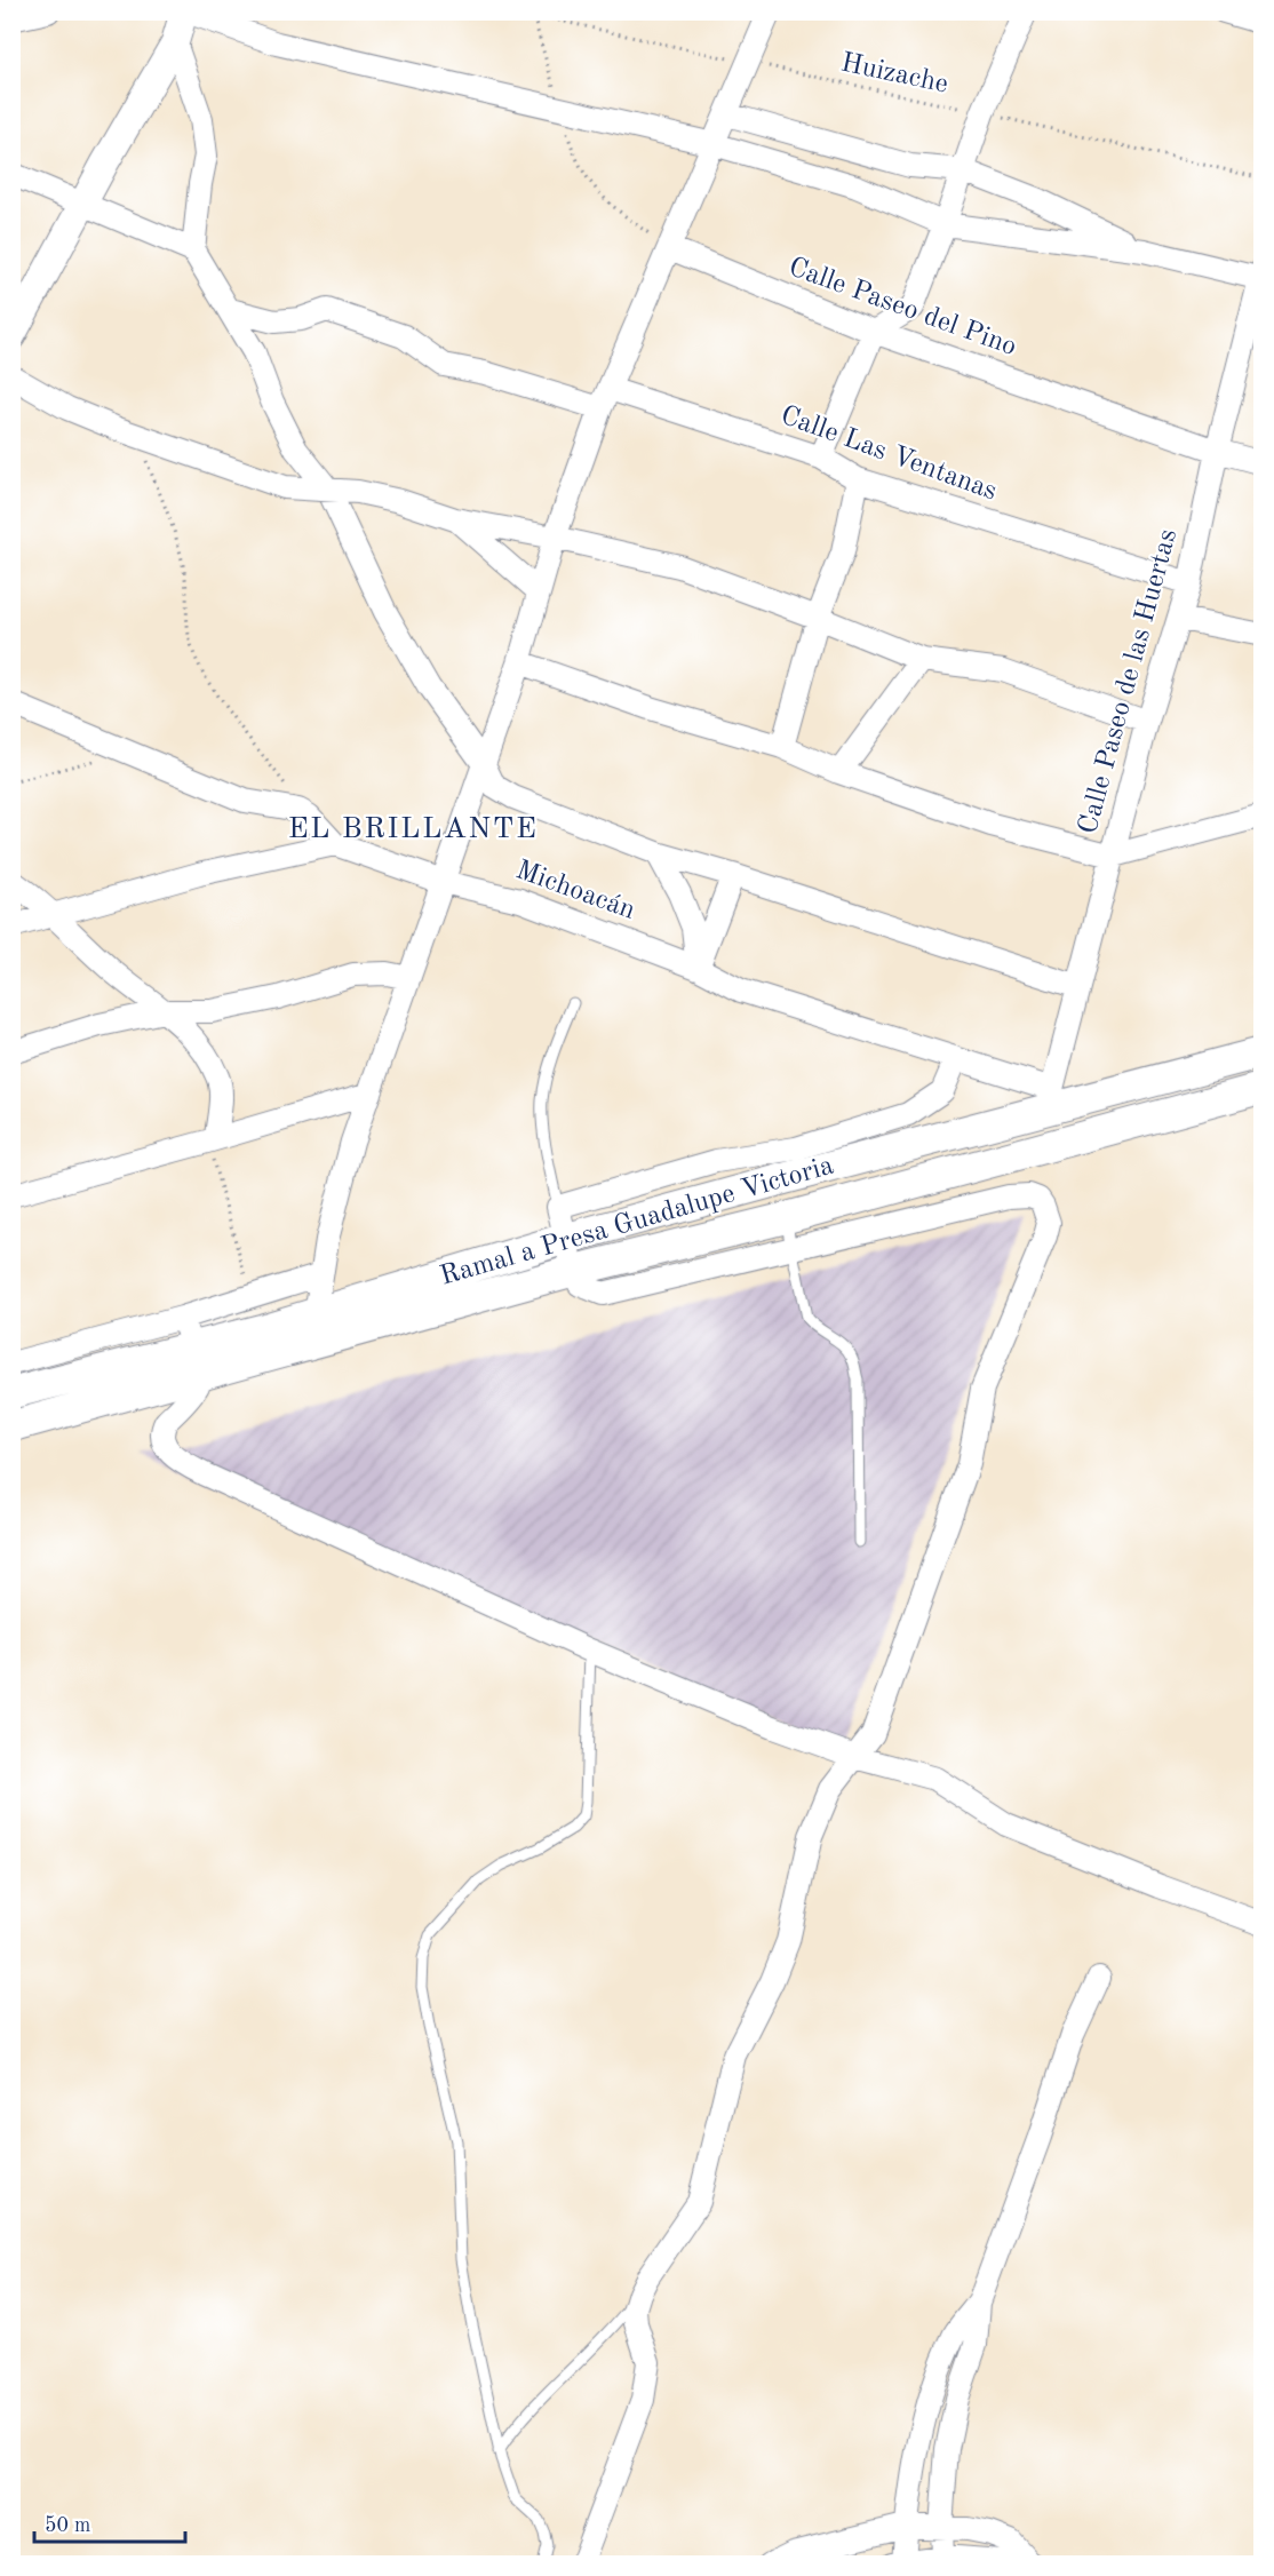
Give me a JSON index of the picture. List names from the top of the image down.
{
  "streets": {
    "main road": ["Ramal a Presa Guadalupe Victoria"],
    "street": [
      "Calle Paseo del Pino",
      "Calle Las Ventanas",
      "Calle Paseo de las Huertas",
      "Michoacán"
    ],
    "path": ["Huizache"]
  },
  "crossings": [
    ["Calle Paseo del Pino", "Calle Paseo de las Huertas"],
    ["Calle Las Ventanas", "Calle Paseo de las Huertas"],
    ["Calle Paseo de las Huertas", "Michoacán"],
    ["Calle Paseo de las Huertas", "Ramal a Presa Guadalupe Victoria"],
    ["Michoacán", "Ramal a Presa Guadalupe Victoria"]
  ],
  "districts": ["EL BRILLANTE"],
  "scale_bar": "50 m"
}
